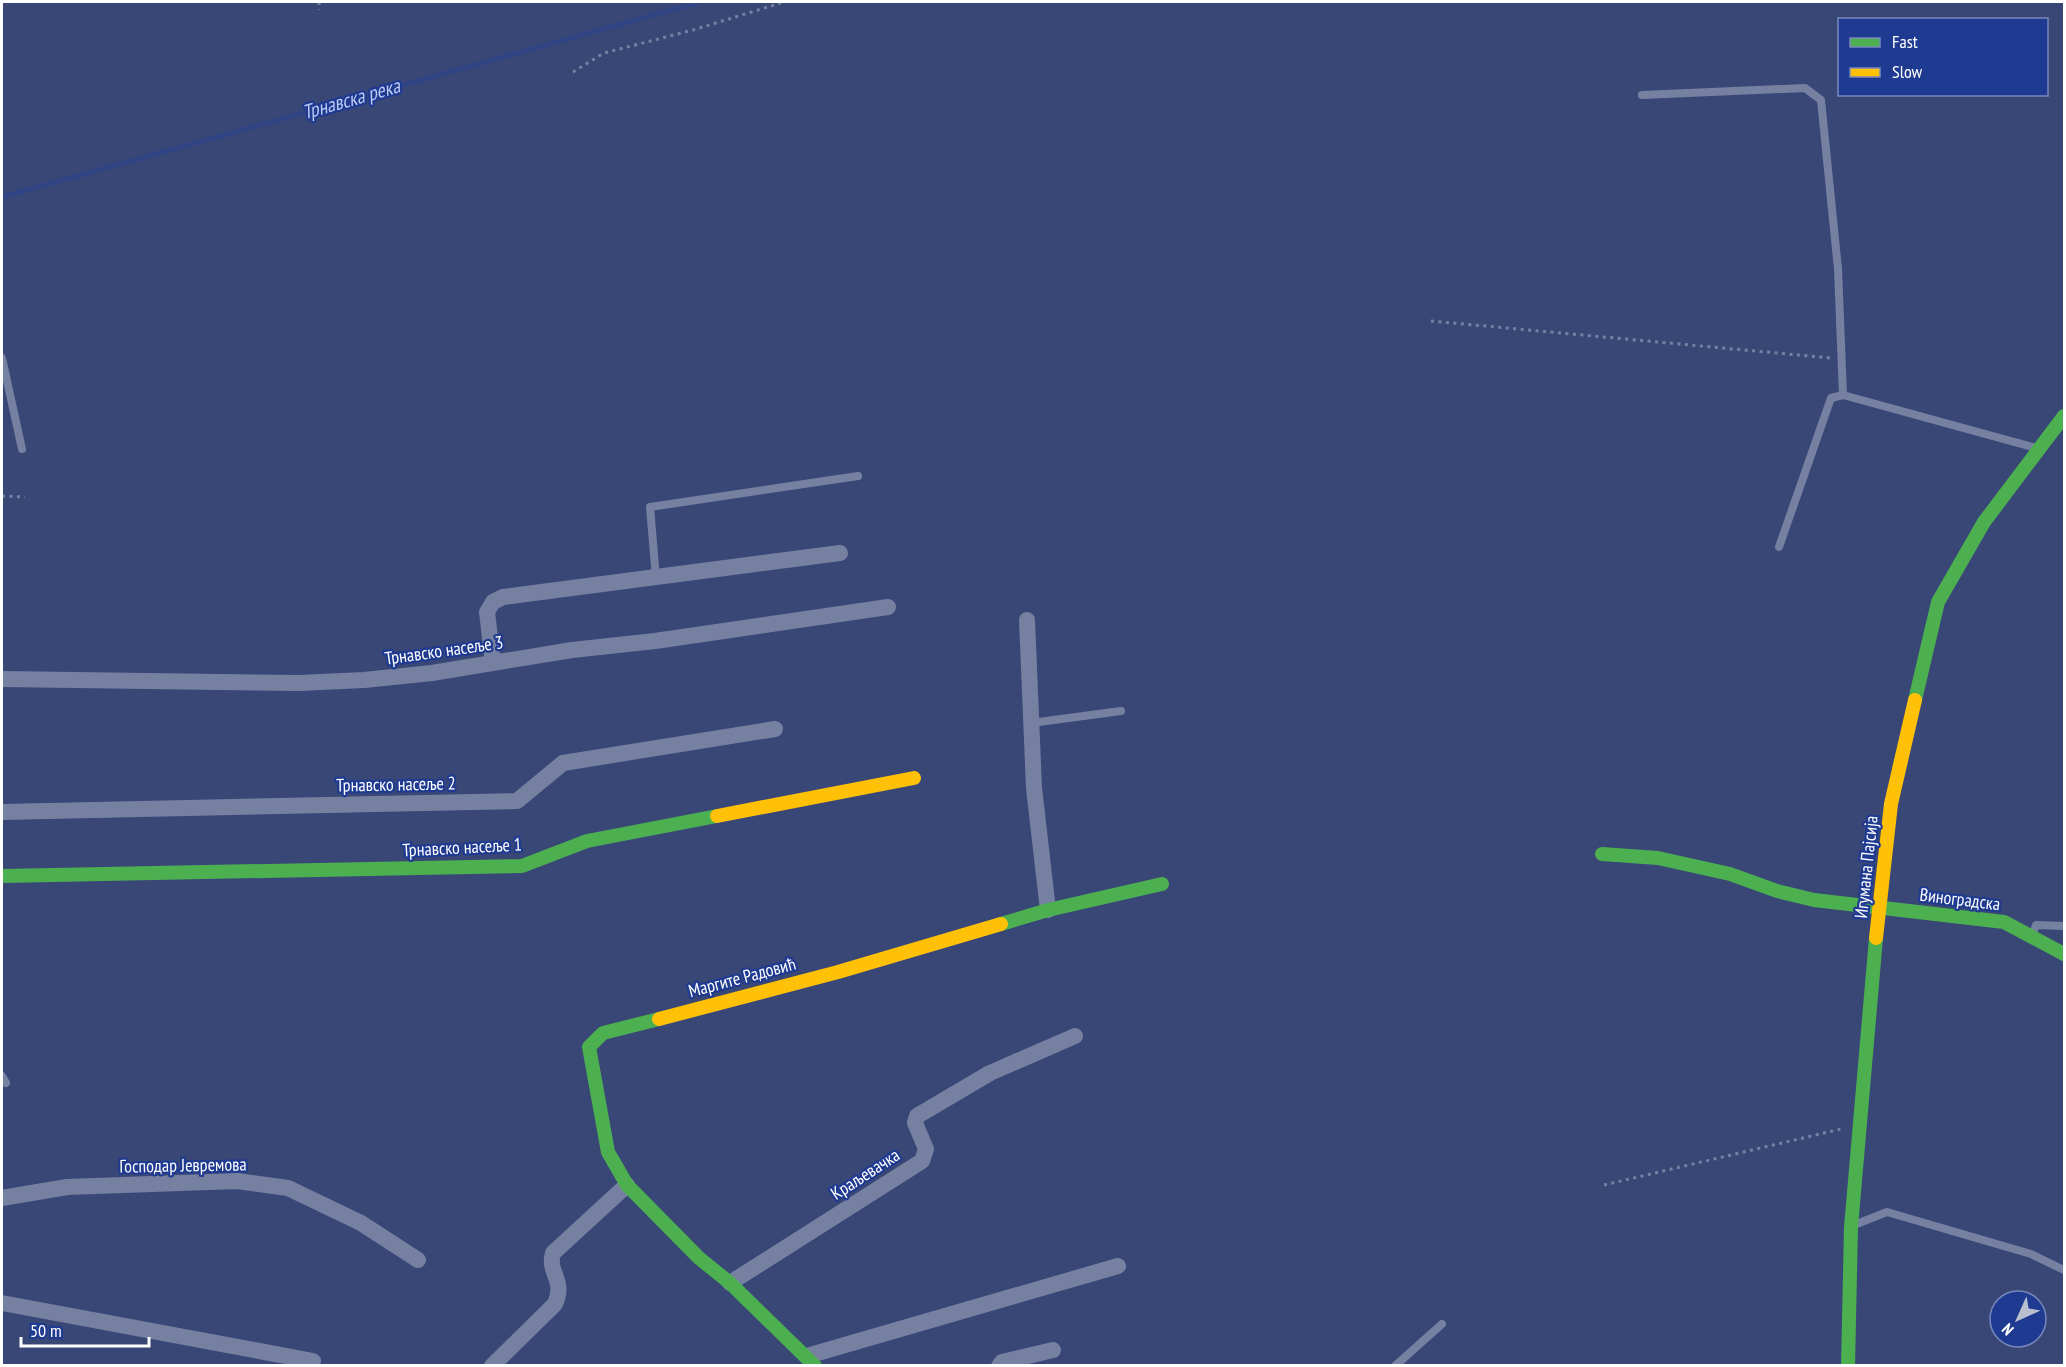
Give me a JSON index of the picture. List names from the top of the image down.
{
  "streets": {
    "street": [
      "Трнавско насеље 3",
      "Трнавско насеље 2",
      "Трнавско насеље 1",
      "Игумана Пајсија",
      "Виноградска",
      "Маргите Радовић",
      "Господар Јевремова",
      "Краљевачка"
    ]
  },
  "crossings": [
    ["Игумана Пајсија", "Виноградска"],
    ["Маргите Радовић", "Краљевачка"]
  ],
  "water": ["Трнавска река"],
  "legend": ["Fast", "Slow"],
  "scale_bar": "50 m",
  "north": "bottom left"
}
